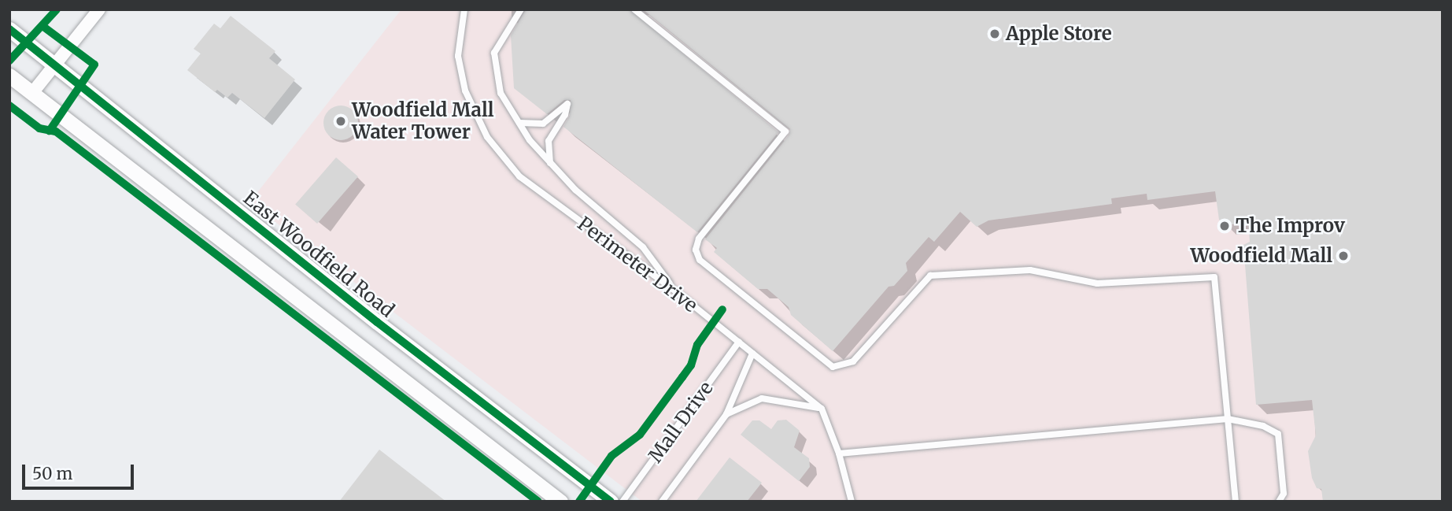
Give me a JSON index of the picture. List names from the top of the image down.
{
  "streets": {
    "street": ["East Woodfield Road"],
    "lane": ["Perimeter Drive", "Mall Drive"]
  },
  "crossings": [
    ["Perimeter Drive", "Mall Drive"]
  ],
  "places": [
    "Apple Store",
    "Woodfield Mall Water Tower",
    "The Improv",
    "Woodfield Mall"
  ],
  "scale_bar": "50 m"
}
